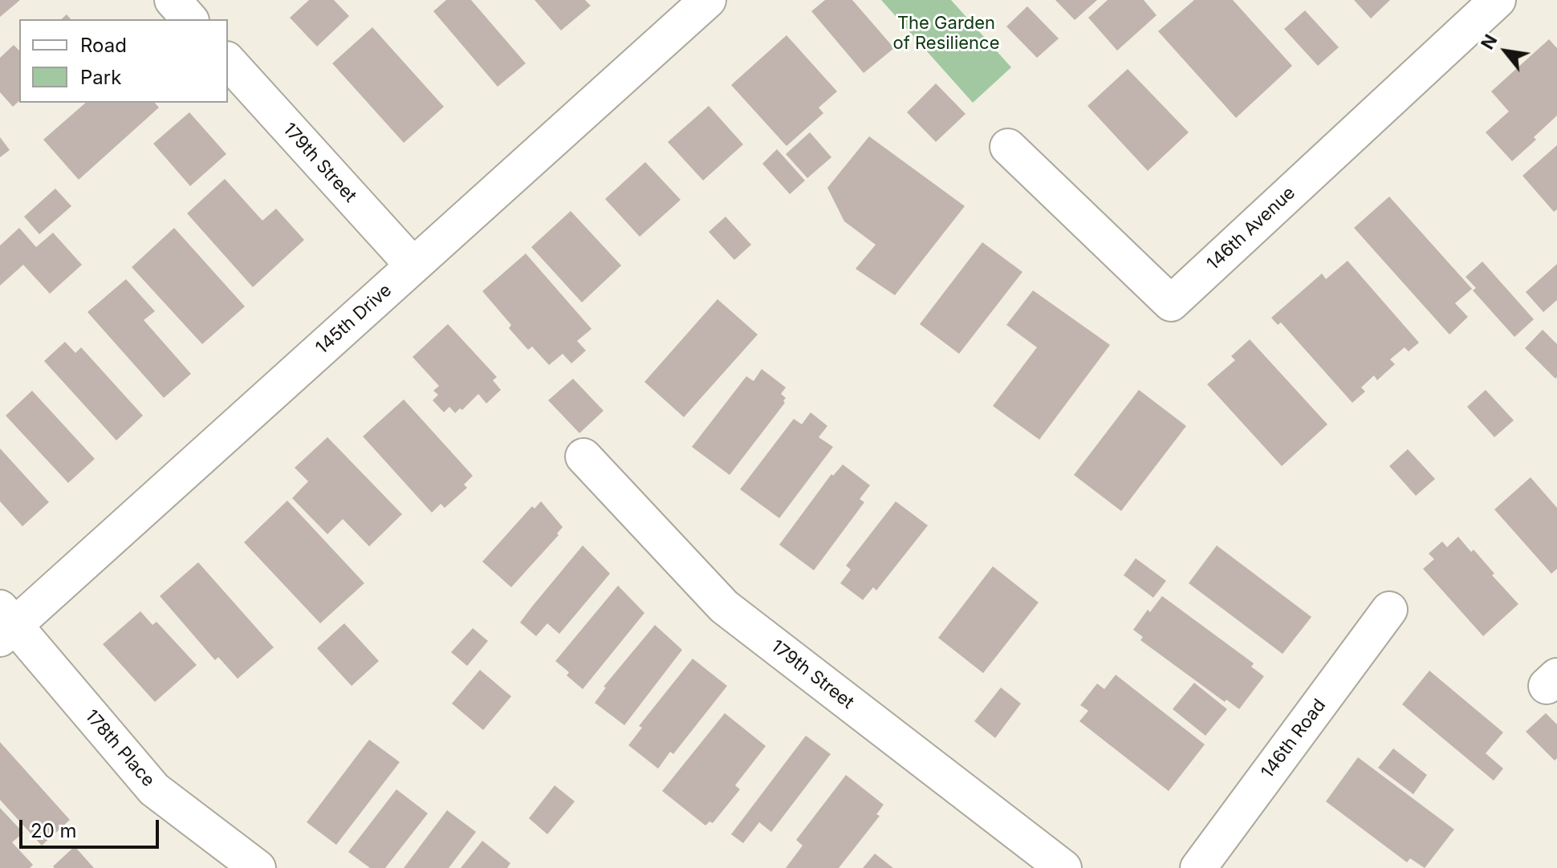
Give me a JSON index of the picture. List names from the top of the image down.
{
  "streets": {
    "street": [
      "179th Street",
      "146th Avenue",
      "145th Drive",
      "146th Road",
      "178th Place"
    ]
  },
  "crossings": [
    ["179th Street", "145th Drive"],
    ["145th Drive", "178th Place"]
  ],
  "parks": ["The Garden of Resilience"],
  "legend": ["Road", "Park"],
  "scale_bar": "20 m",
  "north": "top left"
}
